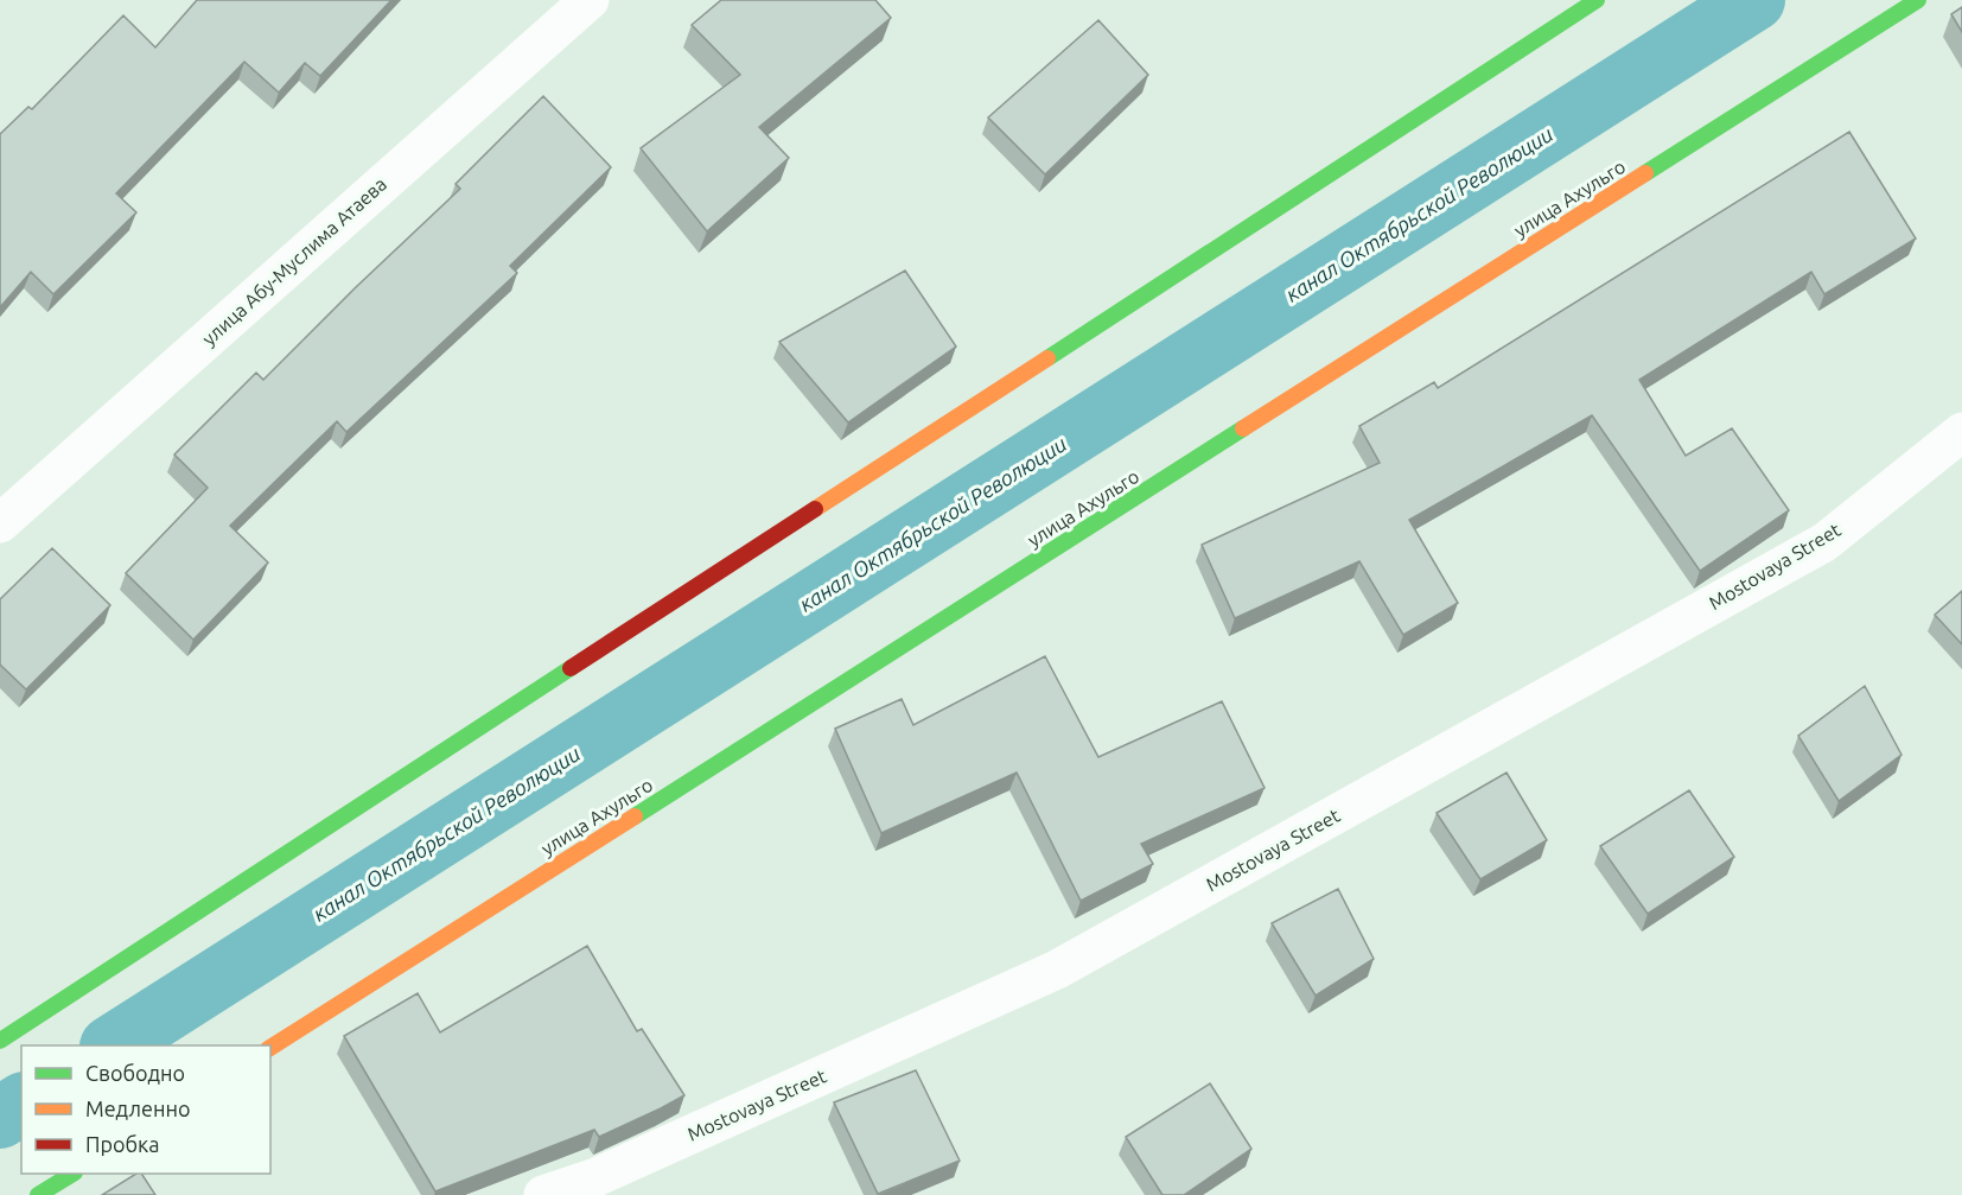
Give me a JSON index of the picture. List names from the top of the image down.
{
  "streets": {
    "main road": ["улица Ахульго"],
    "street": ["улица Абу-Муслима Атаева", "Mostovaya Street"]
  },
  "water": ["канал Октябрьской Революции"],
  "legend": ["Свободно", "Медленно", "Пробка"]
}
